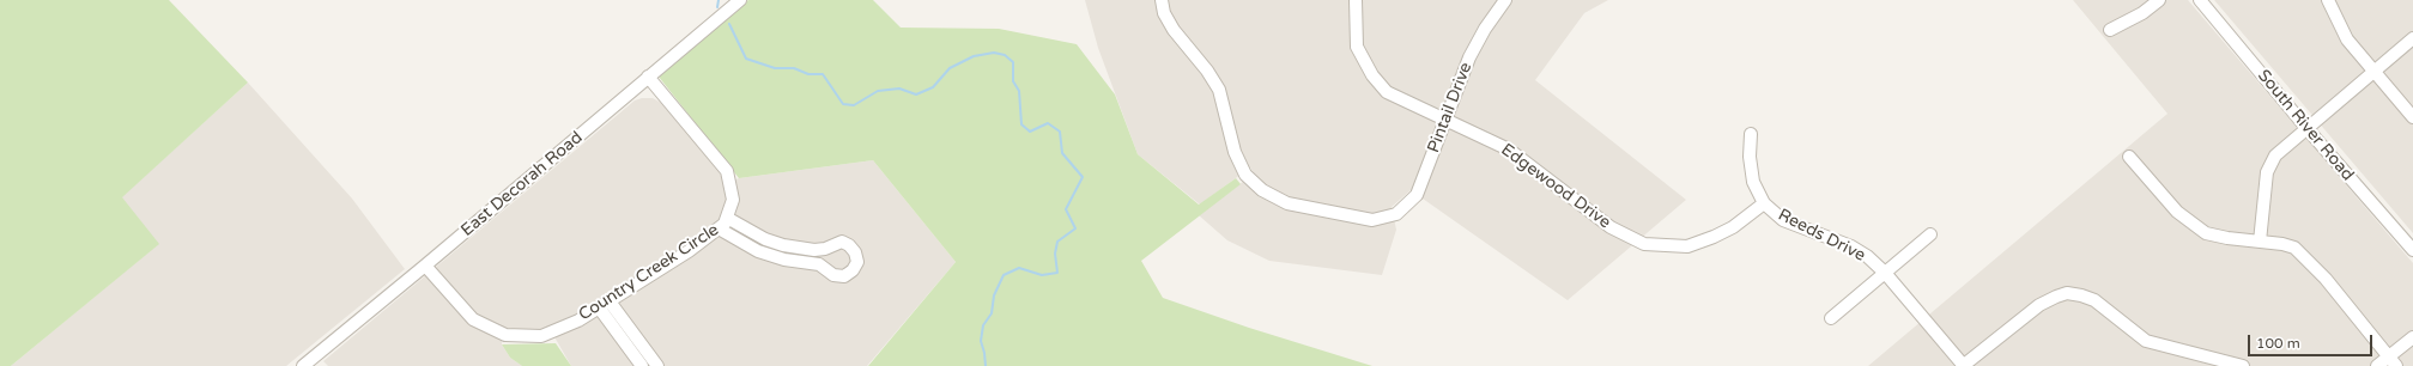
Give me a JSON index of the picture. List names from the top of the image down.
{
  "streets": {
    "street": [
      "Pintail Drive",
      "South River Road",
      "East Decorah Road",
      "Edgewood Drive",
      "Reeds Drive",
      "Country Creek Circle"
    ]
  },
  "crossings": [
    ["Pintail Drive", "Edgewood Drive"],
    ["East Decorah Road", "Country Creek Circle"],
    ["Edgewood Drive", "Reeds Drive"]
  ],
  "scale_bar": "100 m"
}
